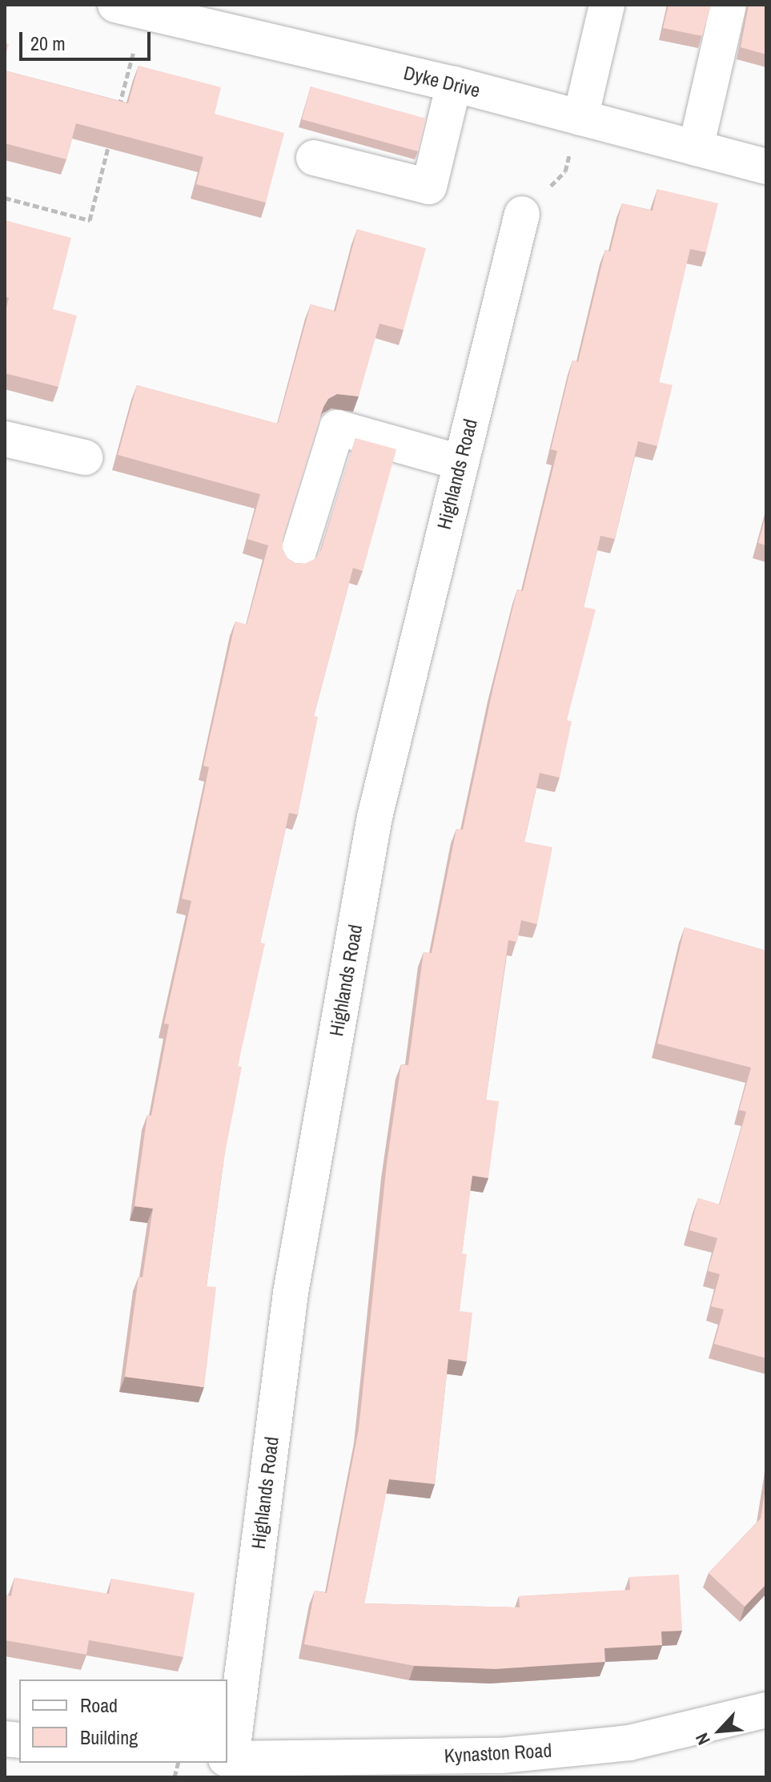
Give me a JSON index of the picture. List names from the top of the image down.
{
  "streets": {
    "street": ["Dyke Drive", "Highlands Road", "Kynaston Road"]
  },
  "crossings": [
    ["Highlands Road", "Kynaston Road"]
  ],
  "legend": ["Road", "Building"],
  "scale_bar": "20 m",
  "north": "bottom left"
}
